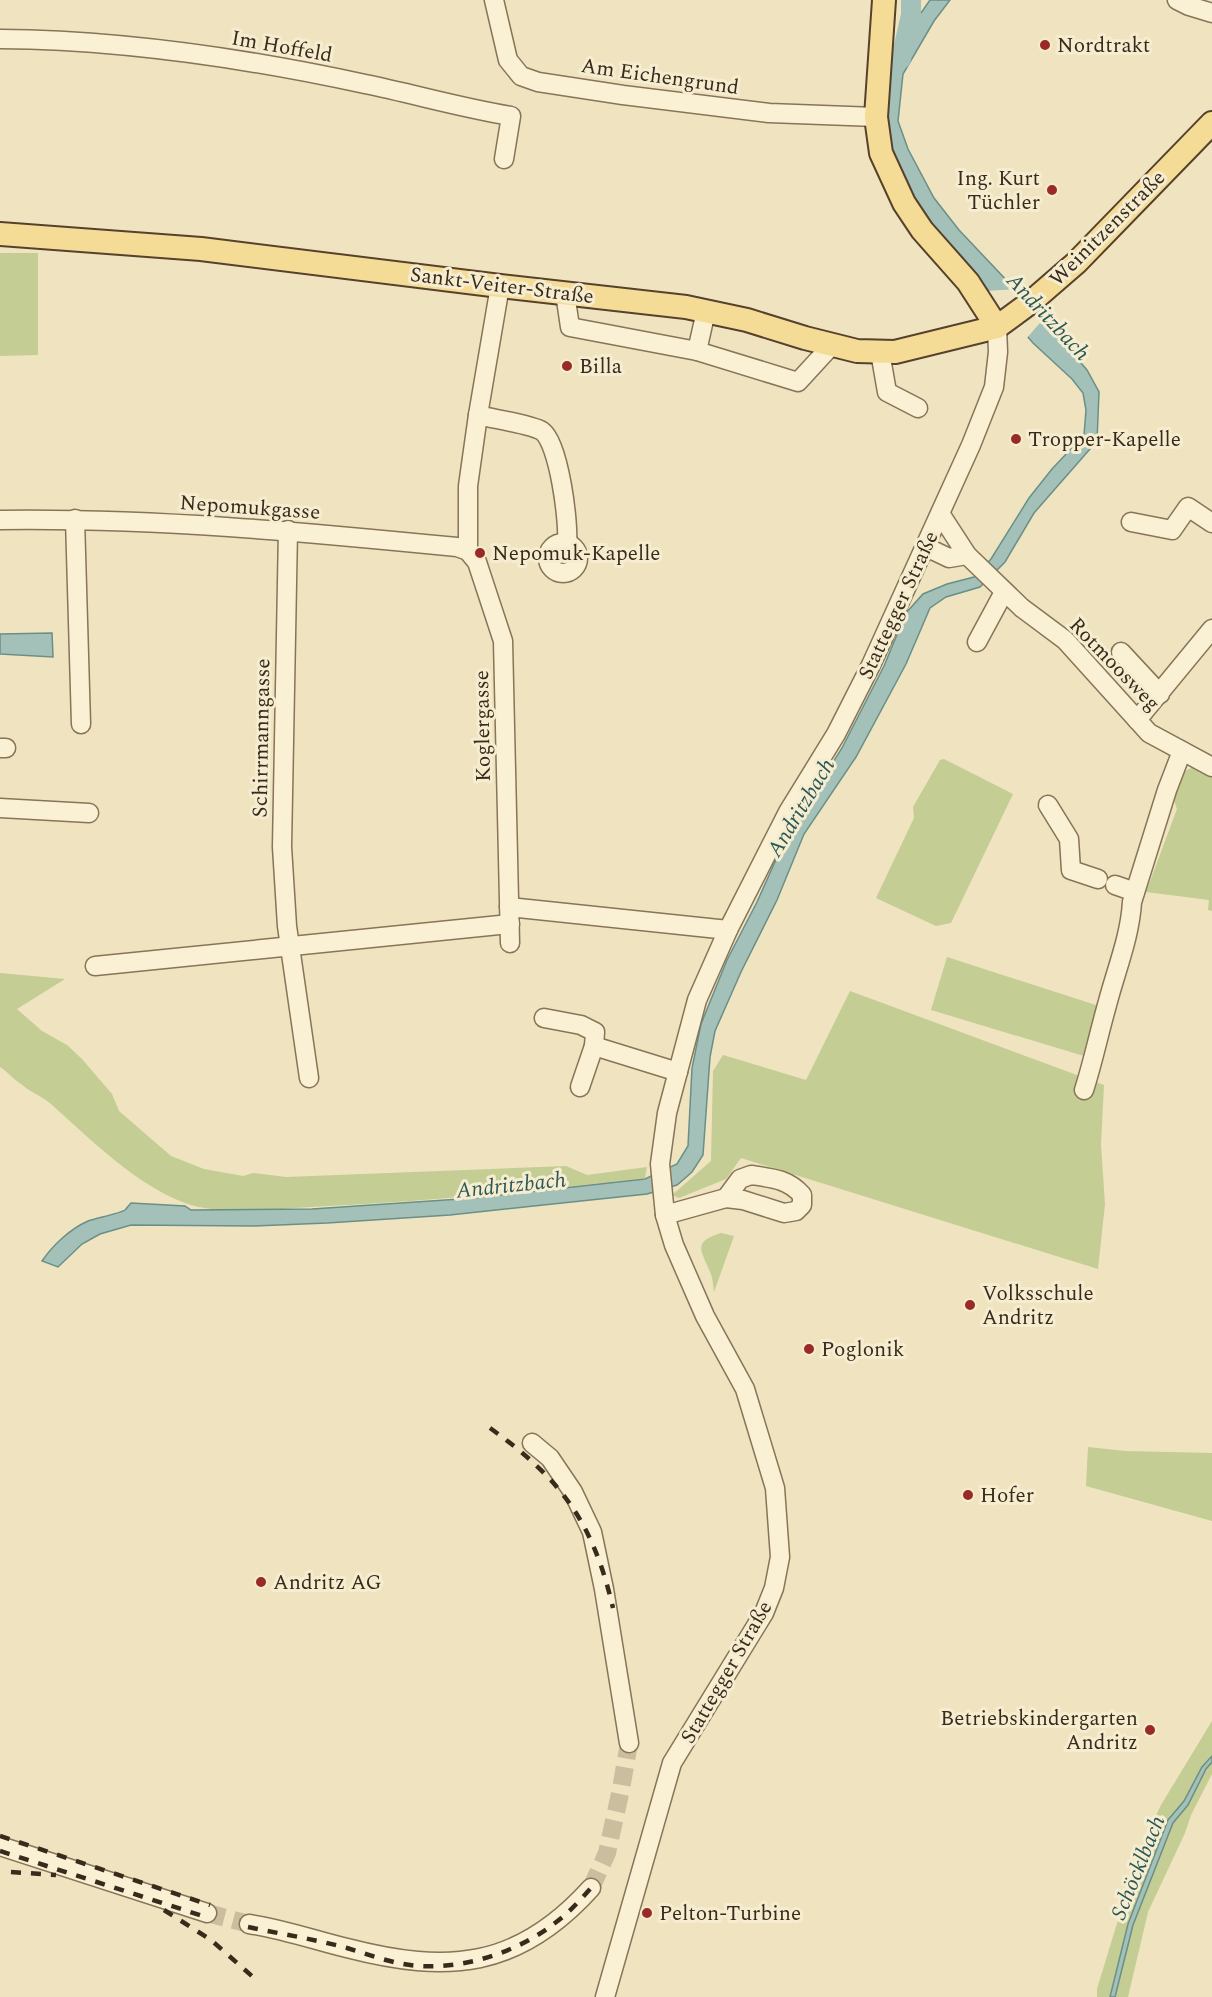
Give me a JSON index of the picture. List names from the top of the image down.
{
  "streets": {
    "main road": ["Weinitzenstraße", "Sankt-Veiter-Straße"],
    "street": [
      "Im Hoffeld",
      "Am Eichengrund",
      "Nepomukgasse",
      "Stattegger Straße",
      "Rotmoosweg",
      "Koglergasse",
      "Schirrmanngasse"
    ]
  },
  "crossings": [
    ["Weinitzenstraße", "Sankt-Veiter-Straße"],
    ["Weinitzenstraße", "Stattegger Straße"],
    ["Sankt-Veiter-Straße", "Stattegger Straße"],
    ["Sankt-Veiter-Straße", "Koglergasse"],
    ["Nepomukgasse", "Koglergasse"],
    ["Nepomukgasse", "Schirrmanngasse"],
    ["Stattegger Straße", "Rotmoosweg"]
  ],
  "water": ["Andritzbach", "Schöcklbach"],
  "places": [
    "Nordtrakt",
    "Ing. Kurt Tüchler",
    "Billa",
    "Tropper-Kapelle",
    "Nepomuk-Kapelle",
    "Volksschule Andritz",
    "Poglonik",
    "Hofer",
    "Andritz AG",
    "Betriebskindergarten Andritz",
    "Pelton-Turbine"
  ]
}
